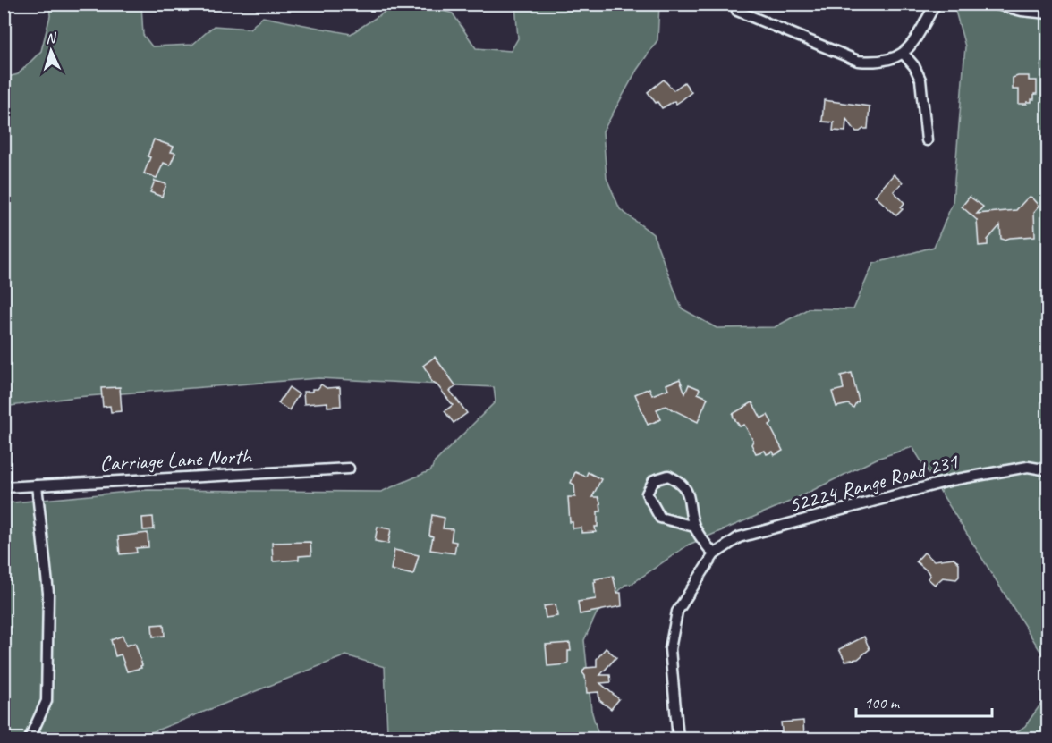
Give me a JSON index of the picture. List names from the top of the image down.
{
  "streets": {
    "street": ["Carriage Lane North", "52224 Range Road 231"]
  },
  "scale_bar": "100 m",
  "north": "top"
}
